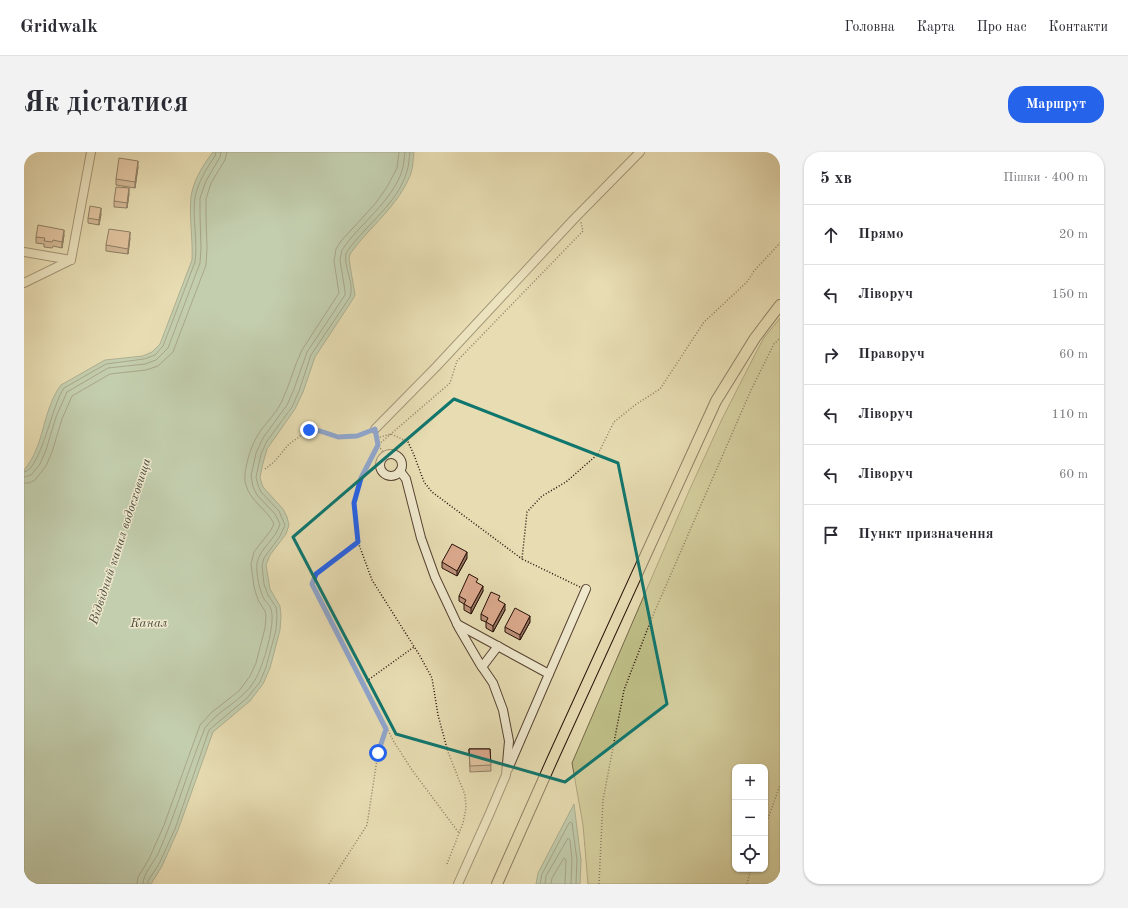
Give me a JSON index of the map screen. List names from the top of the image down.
{
  "water": ["Відвідний канал водосховища", "Канал"],
  "page": {
    "header": "Gridwalk",
    "nav": [
      "Головна",
      "Карта",
      "Про нас",
      "Контакти"
    ],
    "buttons": "Маршрут",
    "title": "Як дістатися",
    "heading": ["5 хв", "Пішки · 400 m"],
    "list": [
      ["Прямо", "20 m"],
      ["Ліворуч", "150 m"],
      ["Праворуч", "60 m"],
      ["Ліворуч", "110 m"],
      ["Ліворуч", "60 m"],
      "Пункт призначення"
    ],
    "map_buttons": ["+", "−"]
  }
}
